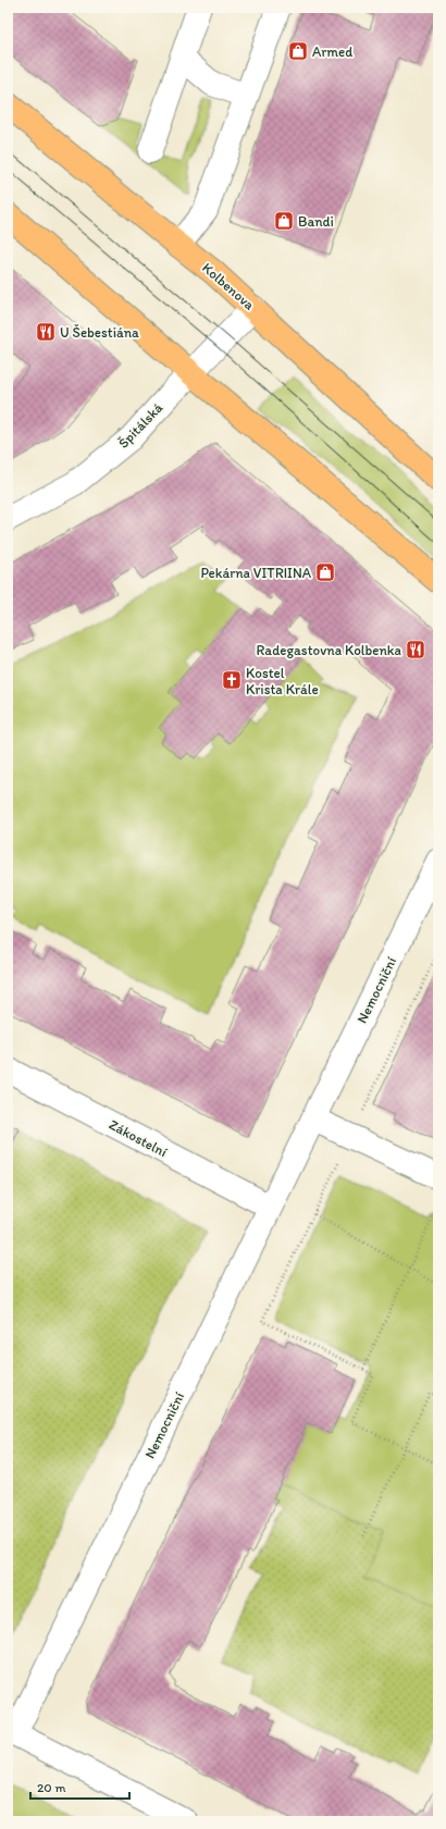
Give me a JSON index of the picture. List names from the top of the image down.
{
  "streets": {
    "main road": ["Kolbenova"],
    "street": ["Špitálská", "Nemocniční", "Zákostelní"]
  },
  "crossings": [
    ["Kolbenova", "Špitálská"],
    ["Nemocniční", "Zákostelní"]
  ],
  "places": {
    "shop": ["Armed", "Bandi", "Pekárna VITRIINA"],
    "restaurant": ["U Šebestiána", "Radegastovna Kolbenka"],
    "church": ["Kostel Krista Krále"]
  },
  "scale_bar": "20 m"
}
